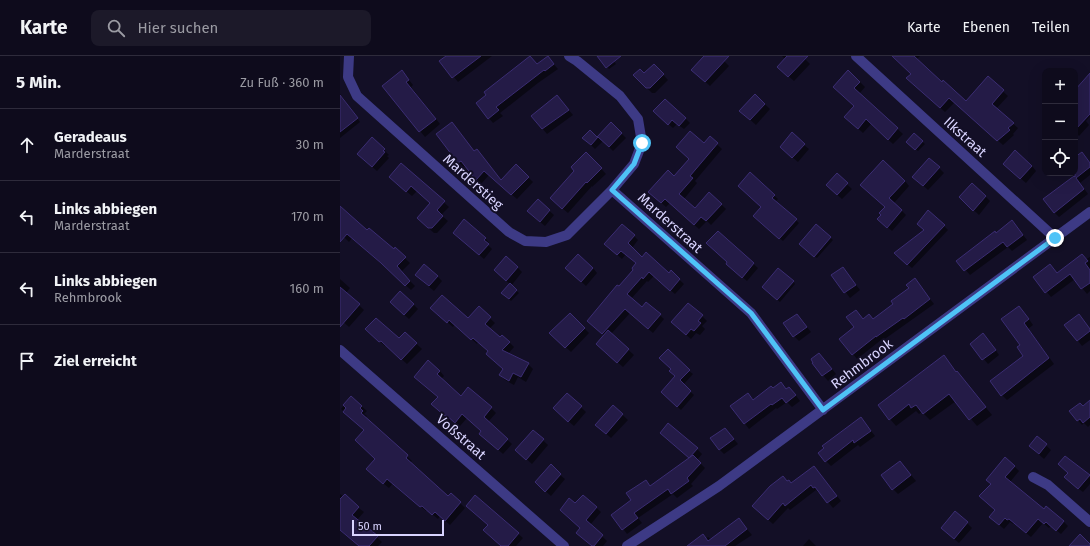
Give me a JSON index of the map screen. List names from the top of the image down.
{
  "streets": {
    "street": [
      "Ilkstraat",
      "Marderstieg",
      "Marderstraat",
      "Rehmbrook",
      "Voßstraat"
    ]
  },
  "crossings": [
    ["Ilkstraat", "Rehmbrook"],
    ["Marderstieg", "Marderstraat"],
    ["Marderstraat", "Rehmbrook"]
  ],
  "scale_bar": "50 m",
  "page": {
    "header": "Karte",
    "search": "Hier suchen",
    "nav": ["Karte", "Ebenen", "Teilen"],
    "heading": ["5 Min.", "Zu Fuß · 360 m"],
    "map_buttons": ["+", "−"],
    "list": [
      ["Geradeaus", "Marderstraat", "30 m"],
      ["Links abbiegen", "Marderstraat", "170 m"],
      ["Links abbiegen", "Rehmbrook", "160 m"],
      "Ziel erreicht"
    ],
    "scale": "50 m"
  }
}
